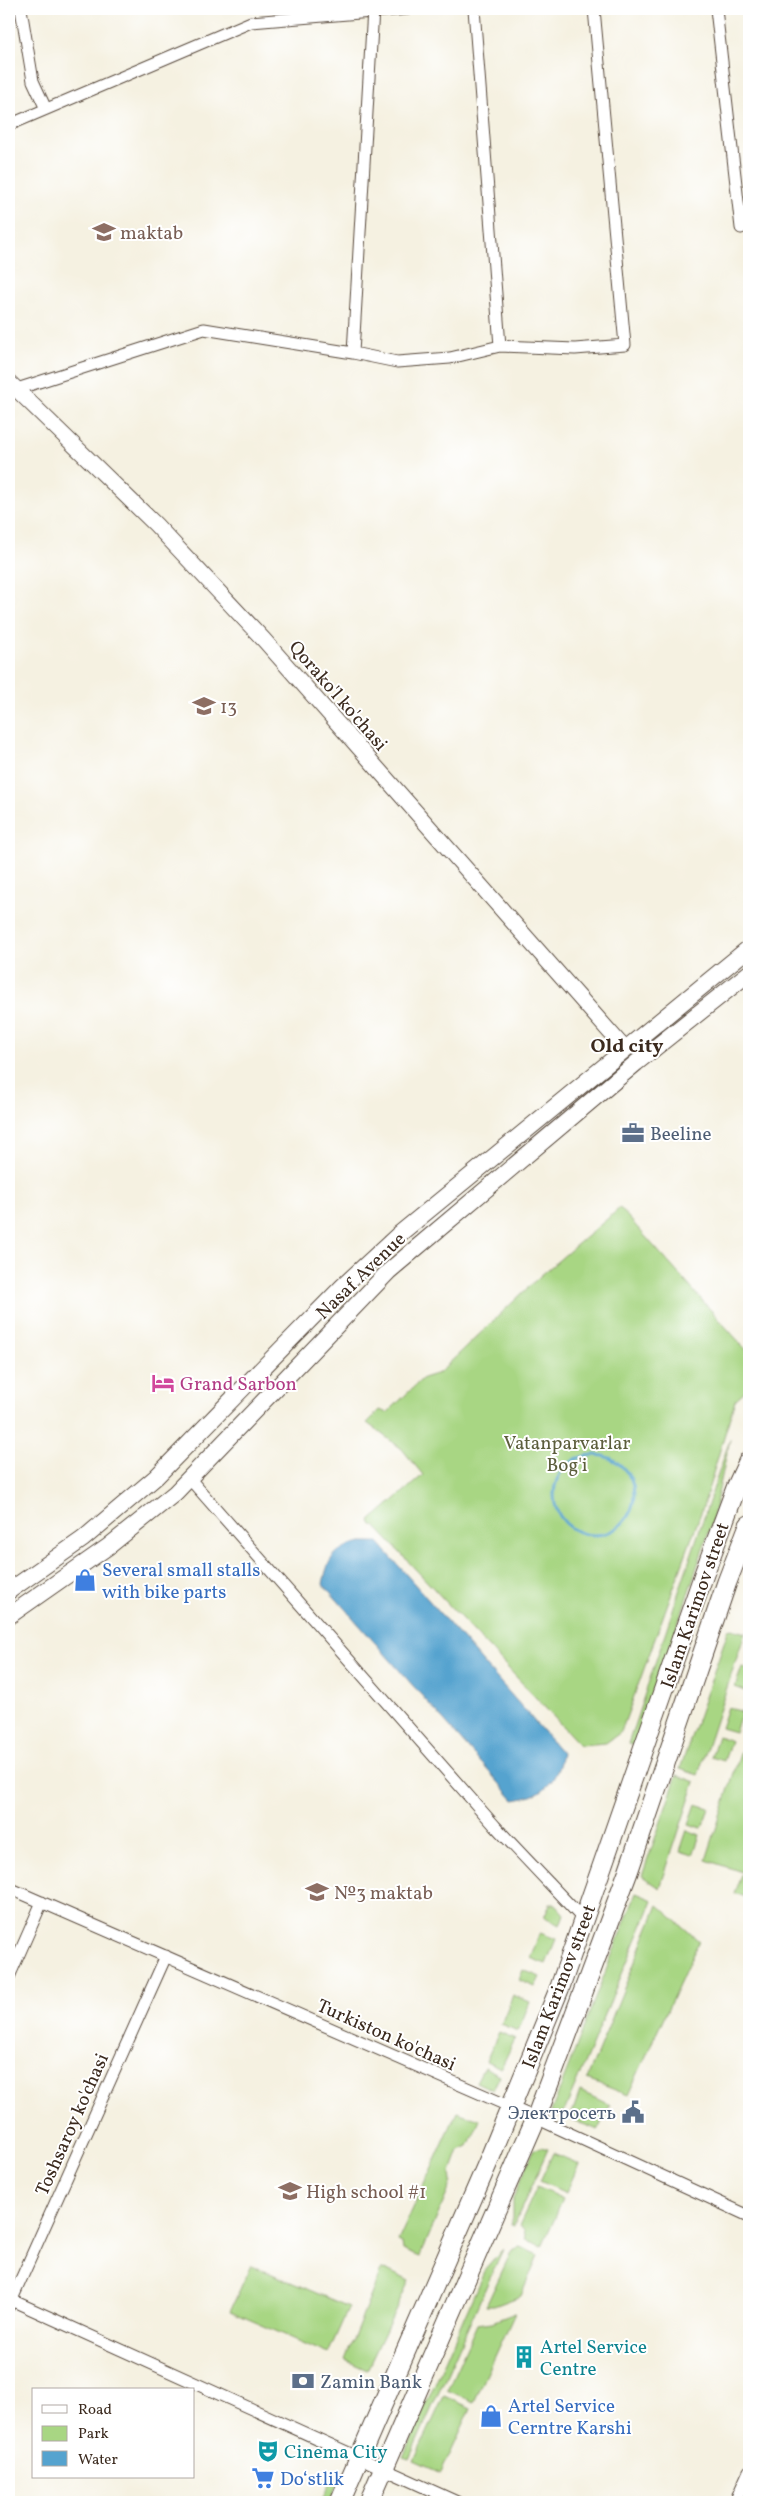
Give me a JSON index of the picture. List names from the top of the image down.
{
  "streets": {
    "main road": ["Nasaf Avenue", "Islam Karimov street"],
    "street": ["Qorako'l ko'chasi", "Turkiston ko'chasi", "Toshsaroy ko'chasi"]
  },
  "crossings": [
    ["Qorako'l ko'chasi", "Nasaf Avenue"],
    ["Islam Karimov street", "Turkiston ko'chasi"],
    ["Turkiston ko'chasi", "Toshsaroy ko'chasi"]
  ],
  "districts": ["Old city"],
  "parks": ["Vatanparvarlar Bog'i"],
  "places": {
    "school or university": [
      "maktab",
      "13",
      "№3 maktab",
      "High school #1"
    ],
    "office": ["Beeline"],
    "hotel": ["Grand Sarbon"],
    "shop": ["Several small stalls with bike parts", "Artel Service Cerntre Karshi"],
    "public building": ["Электросеть"],
    "building": ["Artel Service Centre"],
    "bank": ["Zamin Bank"],
    "theatre": ["Cinema City"],
    "supermarket": ["Do‘stlik"]
  },
  "legend": ["Road", "Park", "Water"]
}
